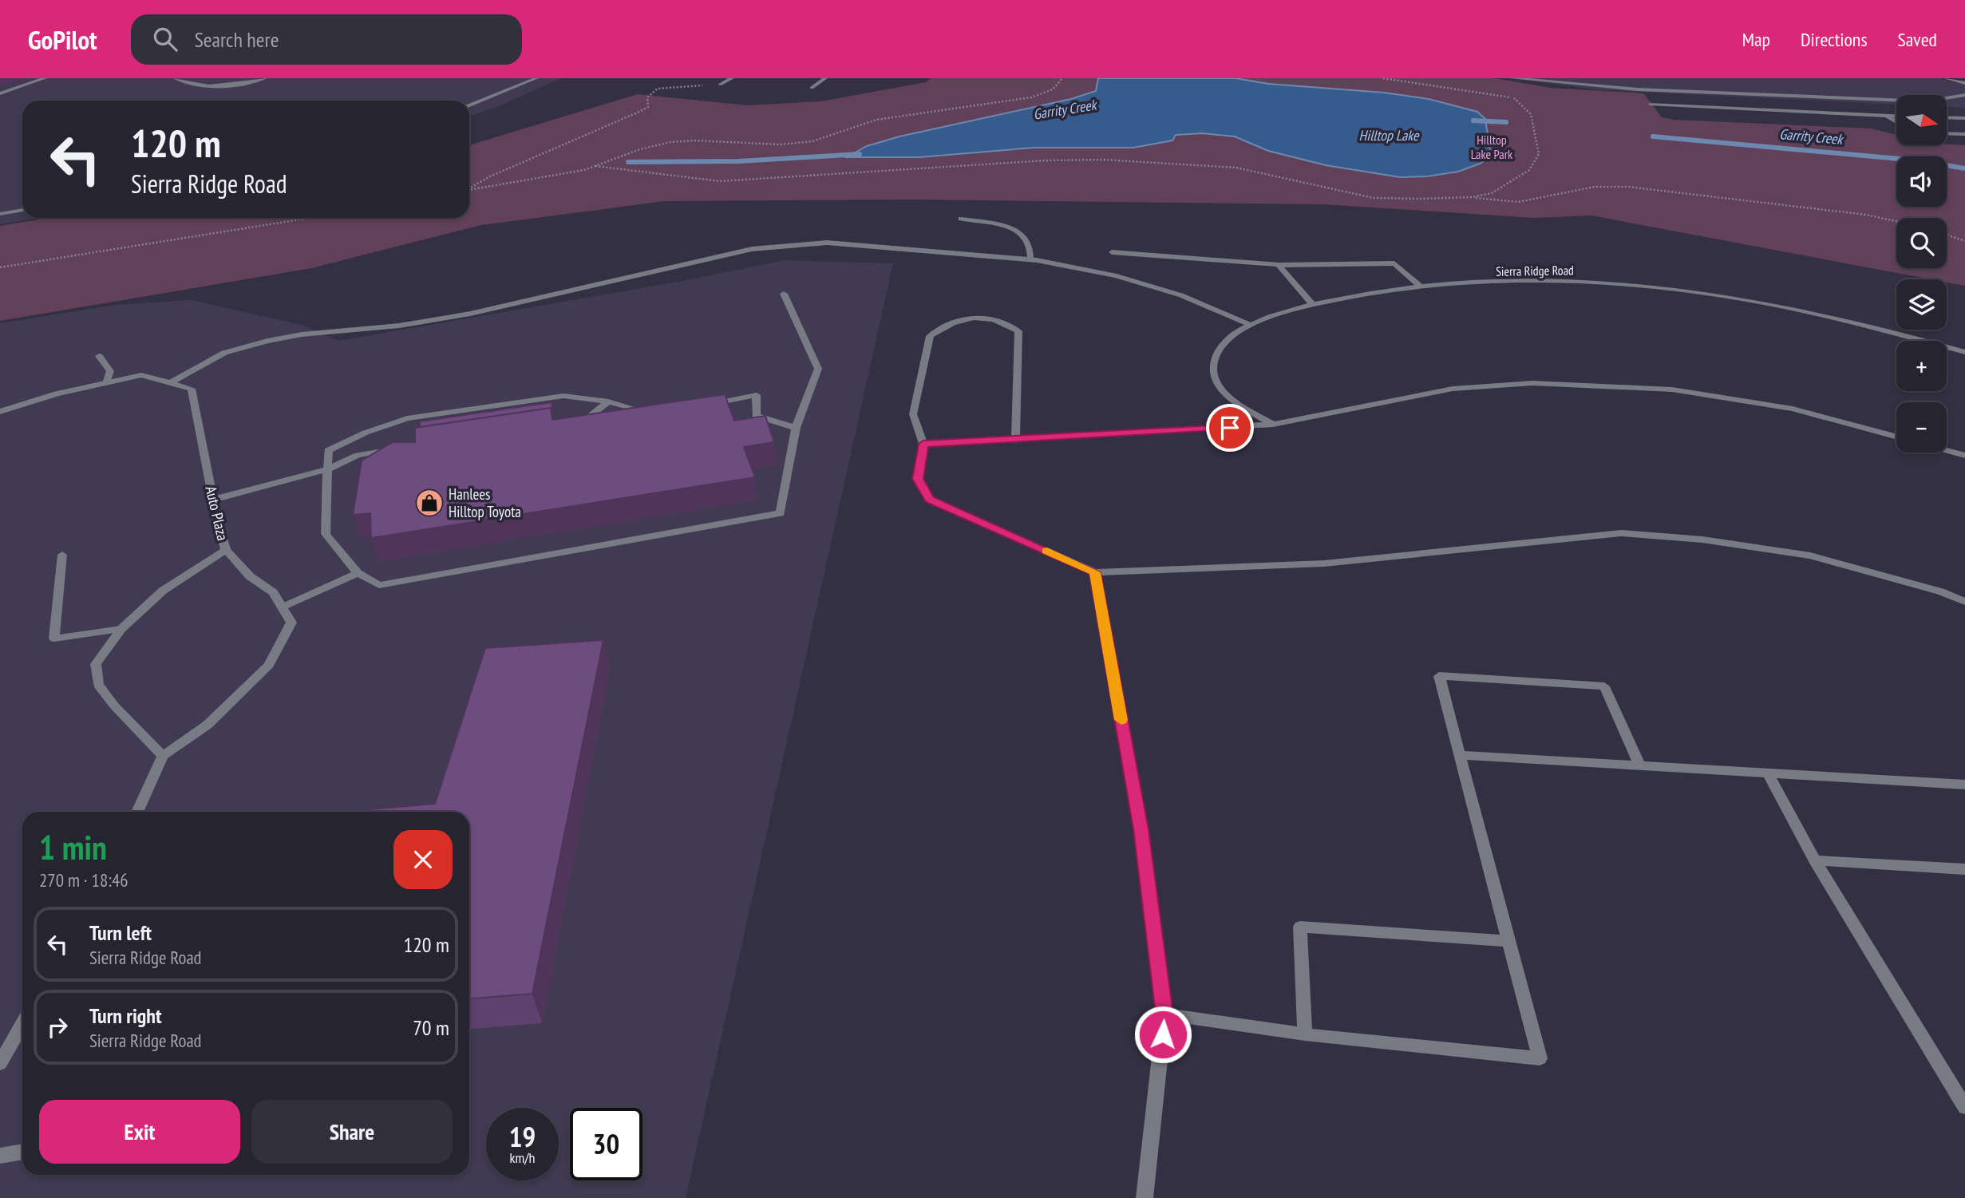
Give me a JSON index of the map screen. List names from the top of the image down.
{
  "streets": {
    "street": ["Sierra Ridge Road", "Auto Plaza"]
  },
  "water": ["Garrity Creek", "Hilltop Lake"],
  "parks": ["Hilltop Lake Park"],
  "places": {
    "shop": ["Hanlees Hilltop Toyota"]
  },
  "north": "right",
  "page": {
    "header": "GoPilot",
    "search": "Search here",
    "nav": ["Map", "Directions", "Saved"],
    "map_buttons": ["+", "−"],
    "turn": ["120 m", "Sierra Ridge Road"],
    "heading": ["1 min", "270 m · 18:46"],
    "list": [
      {
        "name": "Turn left",
        "note": "Sierra Ridge Road",
        "value": "120 m"
      },
      {
        "name": "Turn right",
        "note": "Sierra Ridge Road",
        "value": "70 m"
      }
    ],
    "buttons": ["Exit", "Share"],
    "speed": "19 km/h",
    "limit": "30"
  }
}
